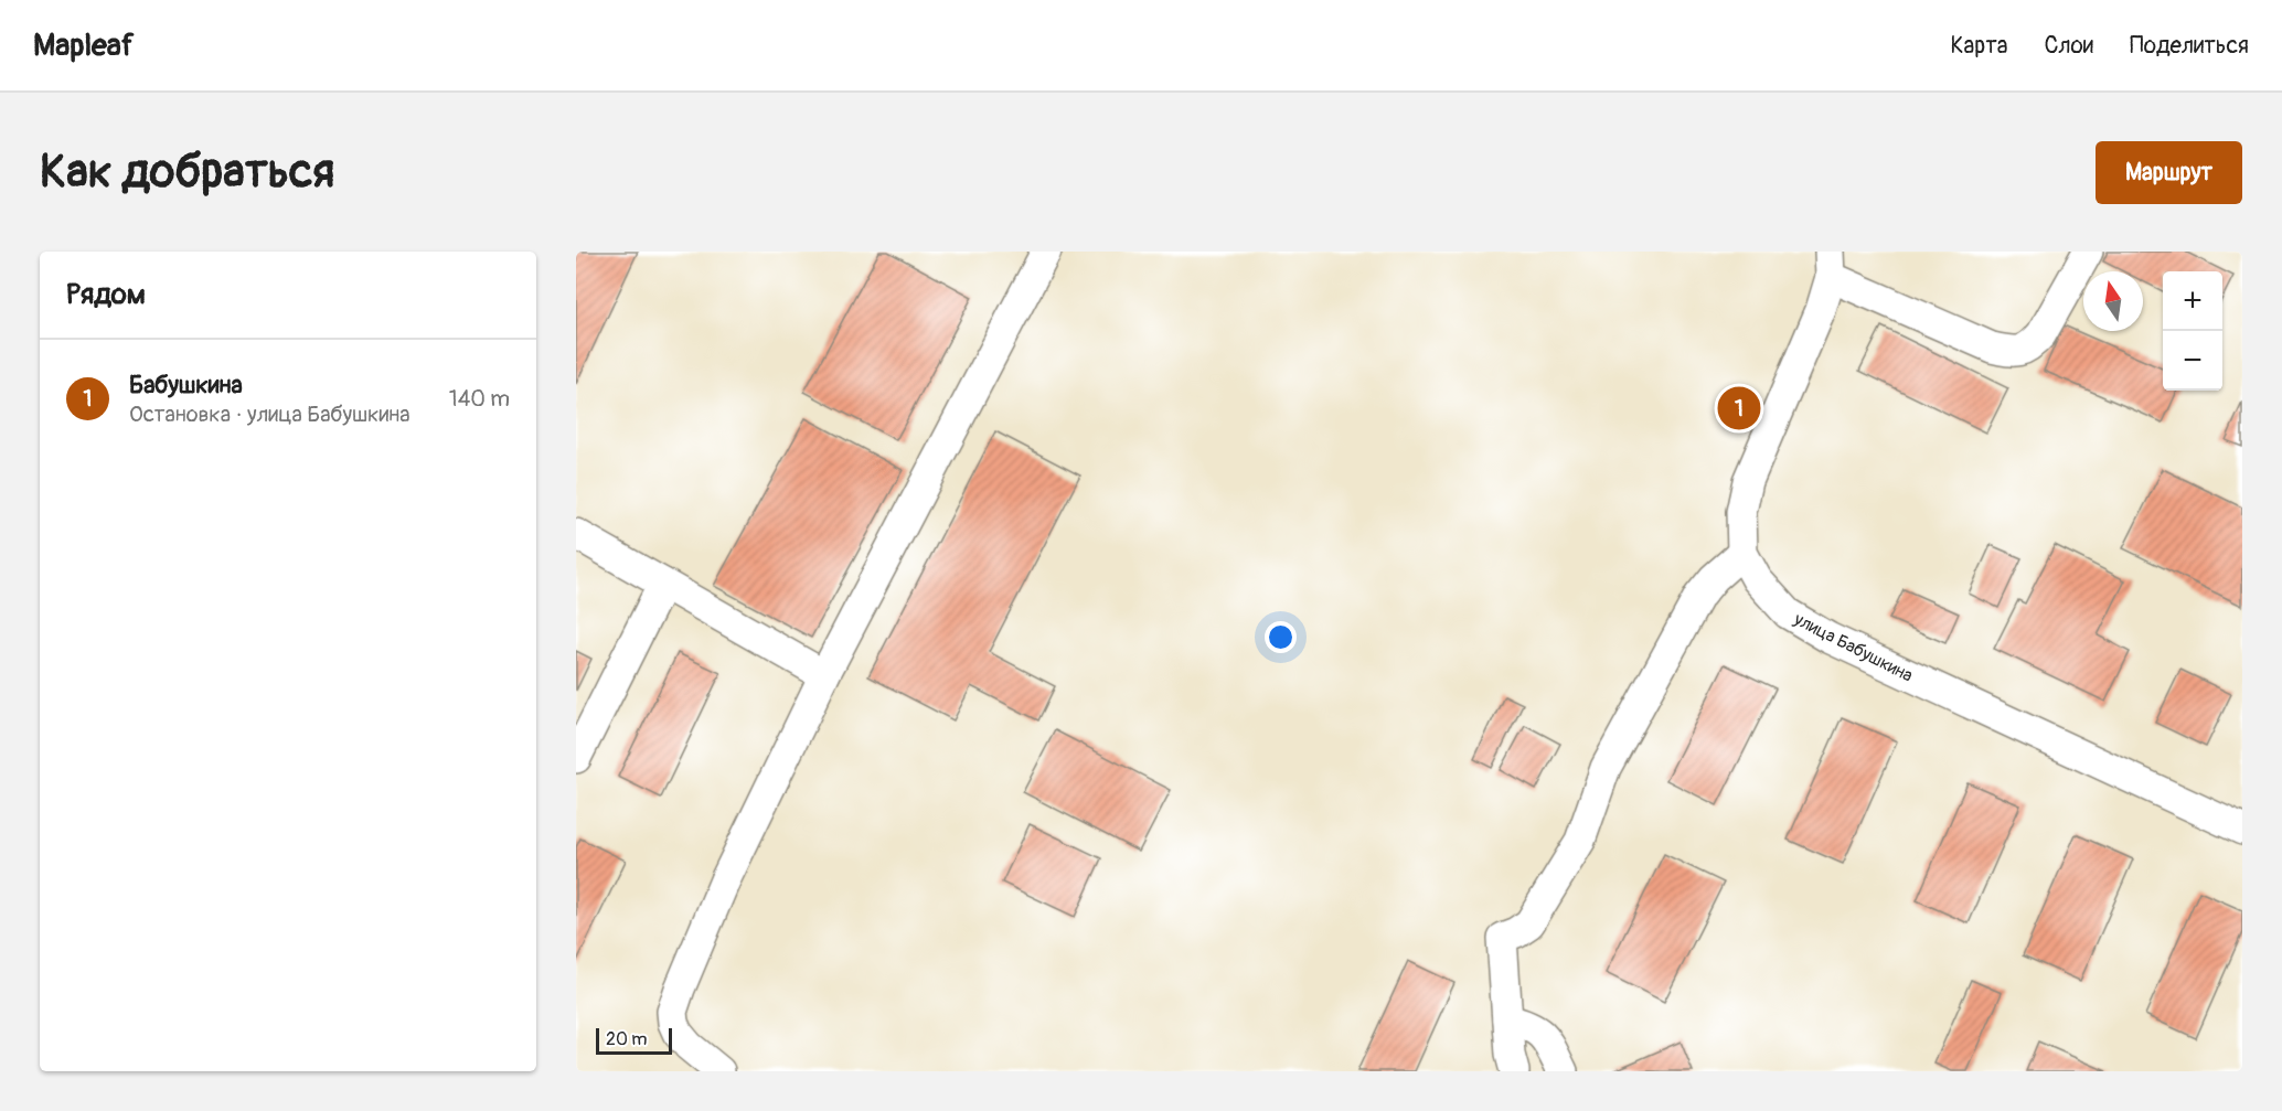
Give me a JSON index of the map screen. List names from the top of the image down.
{
  "streets": {
    "street": ["улица Бабушкина"]
  },
  "scale_bar": "20 m",
  "north": "top",
  "page": {
    "header": "Mapleaf",
    "nav": ["Карта", "Слои", "Поделиться"],
    "buttons": "Маршрут",
    "title": "Как добраться",
    "heading": "Рядом",
    "map_buttons": ["+", "−"],
    "list": [
      {
        "mark": "1",
        "name": "Бабушкина",
        "note": "Остановка · улица Бабушкина",
        "value": "140 m"
      }
    ],
    "pins": "1",
    "scale": "20 m"
  }
}
